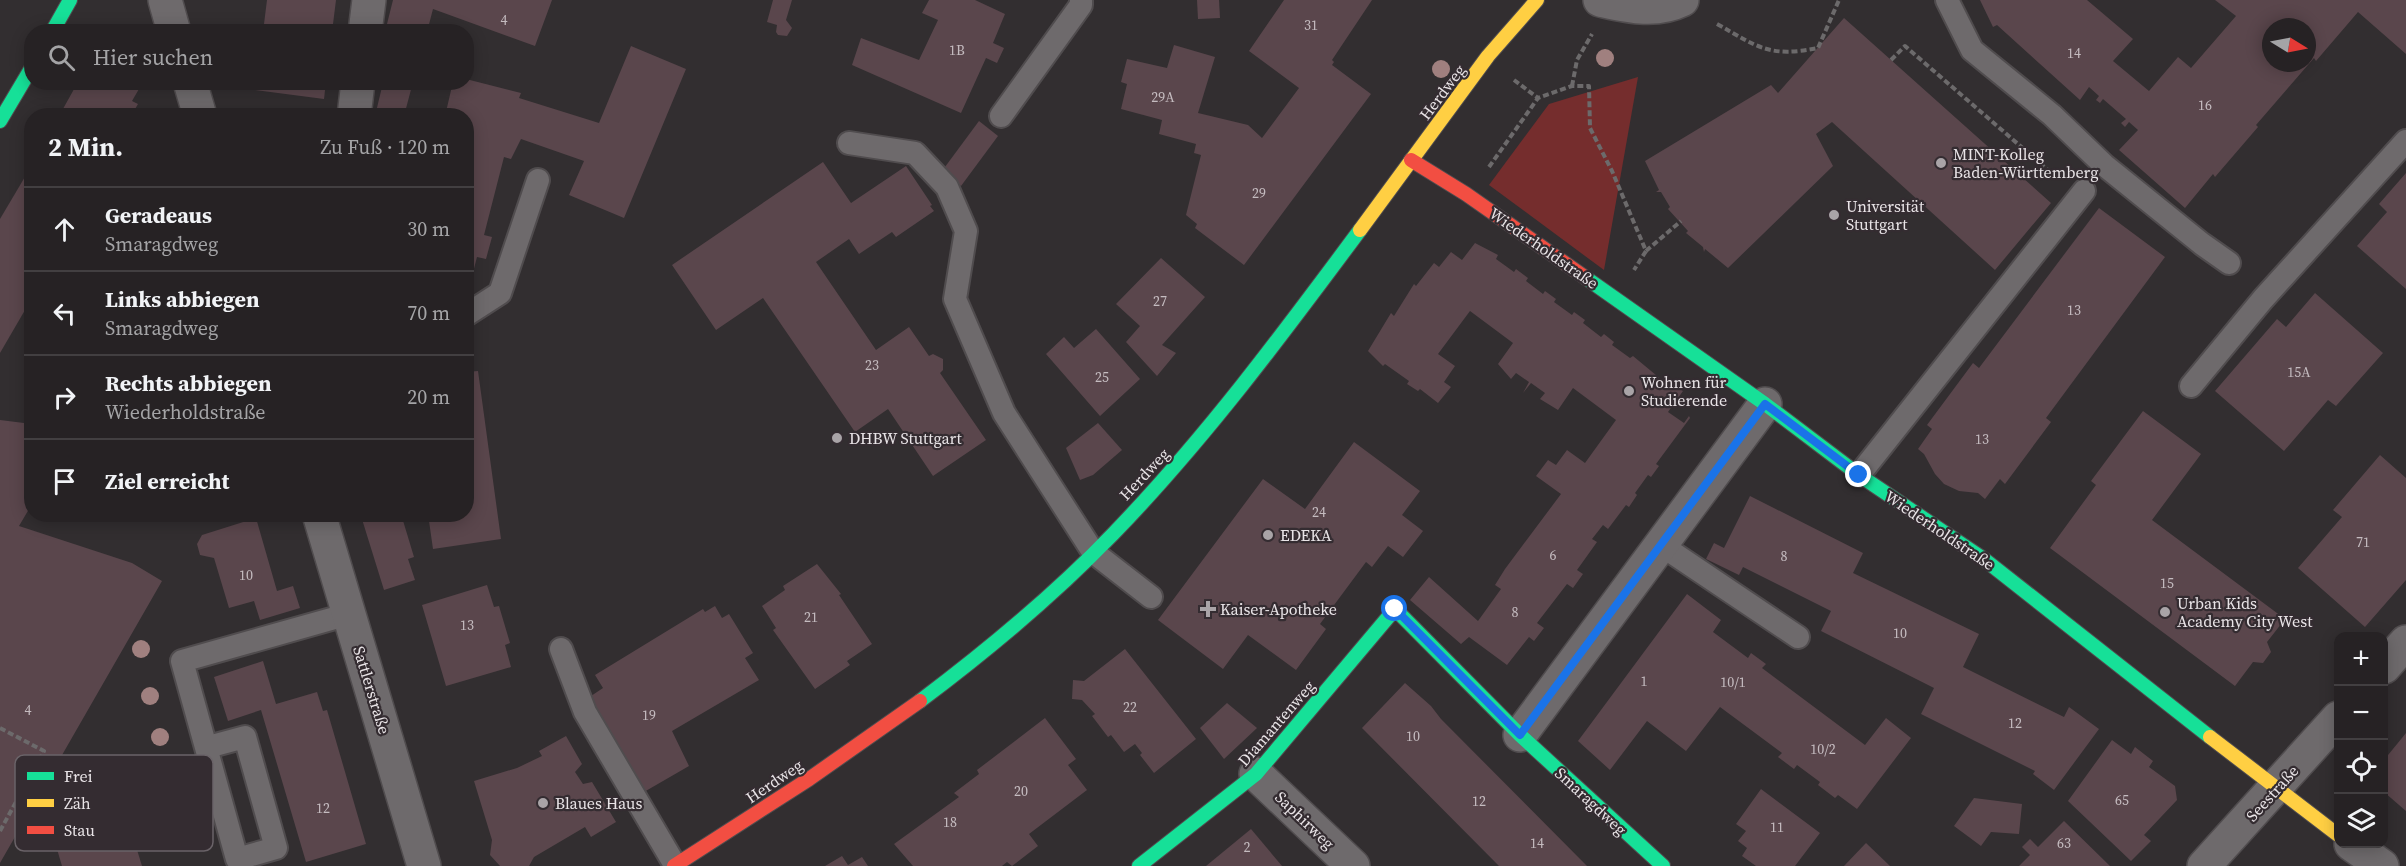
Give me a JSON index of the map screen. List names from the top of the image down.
{
  "streets": {
    "street": [
      "Herdweg",
      "Wiederholdstraße",
      "Sattlerstraße",
      "Diamantenweg",
      "Seestraße",
      "Smaragdweg",
      "Saphirweg"
    ]
  },
  "crossings": [
    ["Herdweg", "Wiederholdstraße"],
    ["Wiederholdstraße", "Seestraße"],
    ["Diamantenweg", "Smaragdweg"],
    ["Diamantenweg", "Saphirweg"]
  ],
  "places": {
    "other": [
      "MINT-Kolleg Baden-Württemberg",
      "Universität Stuttgart",
      "Wohnen für Studierende",
      "DHBW Stuttgart",
      "EDEKA",
      "Urban Kids Academy City West",
      "Blaues Haus"
    ],
    "health": ["Kaiser-Apotheke"]
  },
  "house_numbers": [
    "4",
    "31",
    "1B",
    "14",
    "29A",
    "16",
    "29",
    "27",
    "13",
    "23",
    "15A",
    "25",
    "13",
    "24",
    "71",
    "6",
    "8",
    "10",
    "15",
    "8",
    "21",
    "13",
    "10",
    "1",
    "10/1",
    "22",
    "4",
    "19",
    "12",
    "10",
    "10/2",
    "20",
    "65",
    "12",
    "12",
    "18",
    "11",
    "14",
    "63",
    "2"
  ],
  "legend": ["Frei", "Zäh", "Stau"],
  "north": "right",
  "page": {
    "search": "Hier suchen",
    "heading": ["2 Min.", "Zu Fuß · 120 m"],
    "list": [
      ["Geradeaus", "Smaragdweg", "30 m"],
      ["Links abbiegen", "Smaragdweg", "70 m"],
      ["Rechts abbiegen", "Wiederholdstraße", "20 m"],
      "Ziel erreicht"
    ],
    "map_buttons": ["+", "−"]
  }
}
